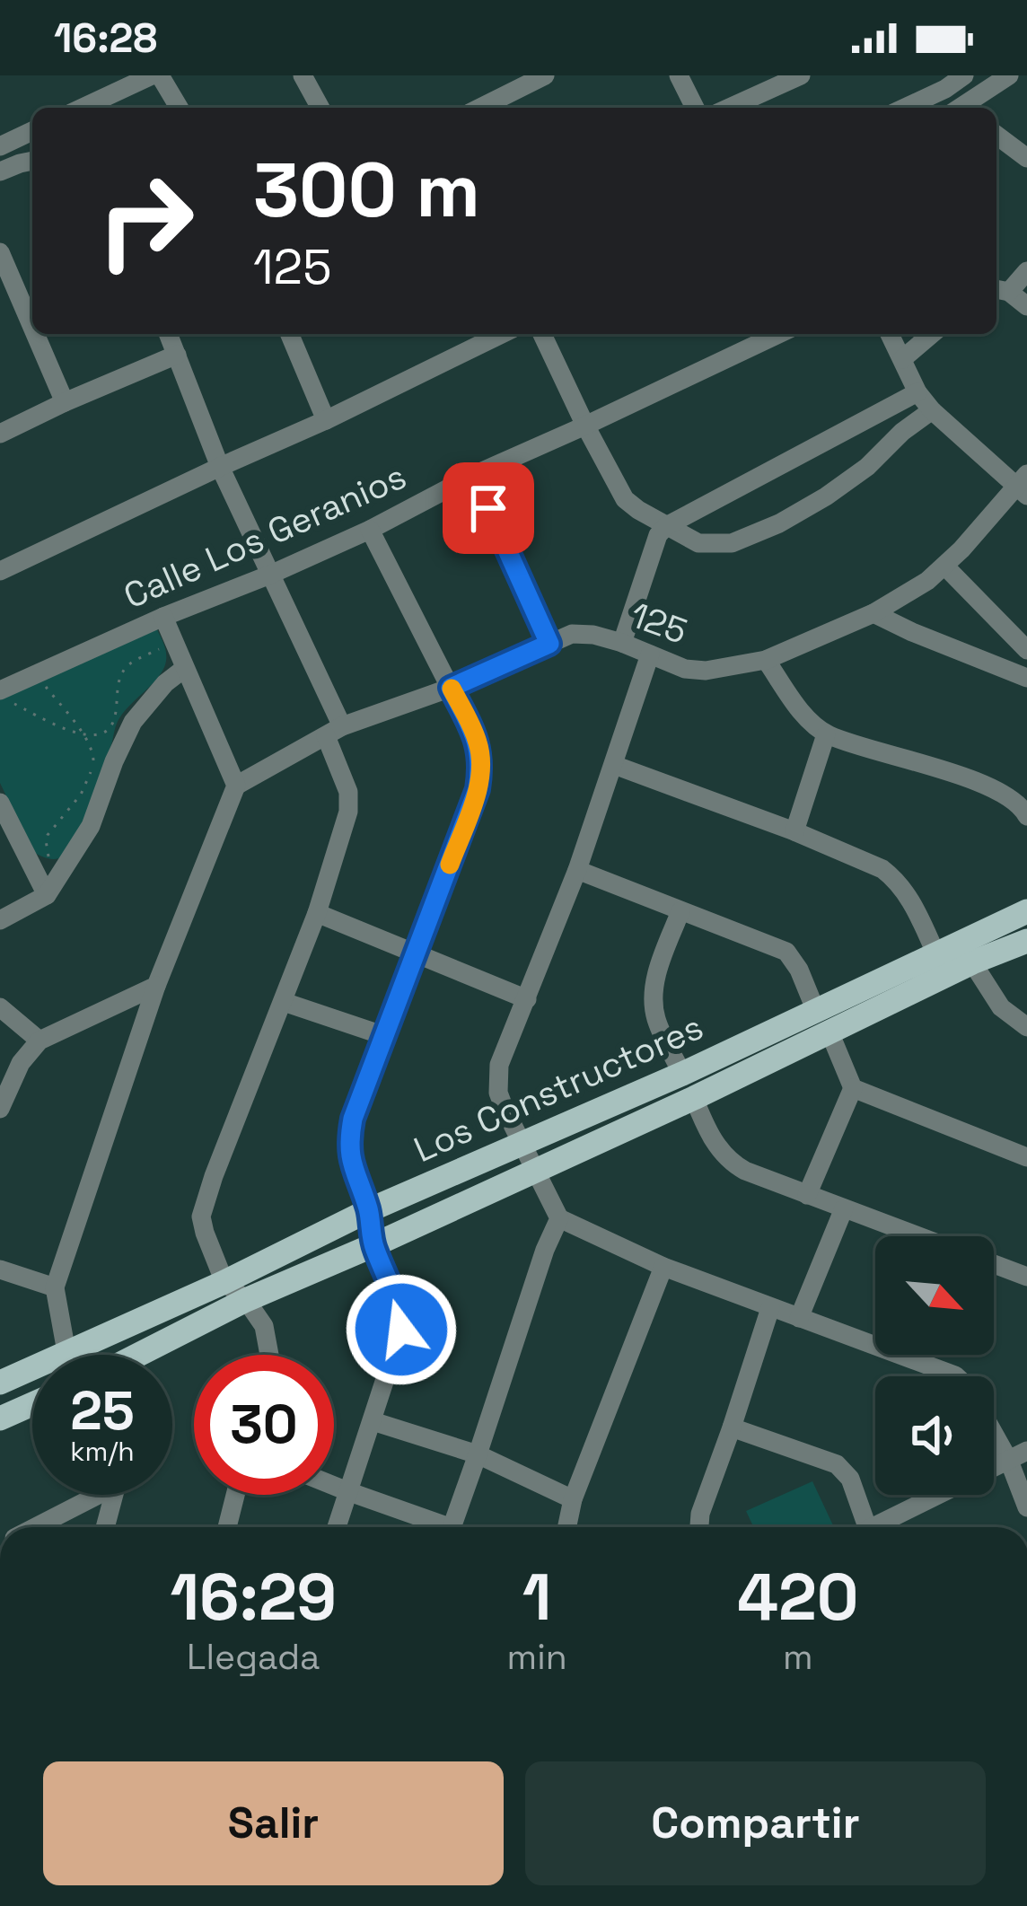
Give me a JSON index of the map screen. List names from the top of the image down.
{
  "streets": {
    "main road": ["Los Constructores"],
    "street": ["Calle Los Geranios", "125"]
  },
  "north": "bottom right",
  "page": {
    "status": "16:28",
    "turn": ["300 m", "125"],
    "speed": "25 km/h",
    "limit": "30",
    "eta": [
      "16:29",
      "Llegada",
      "1",
      "min",
      "420",
      "m"
    ],
    "buttons": ["Salir", "Compartir"]
  }
}
